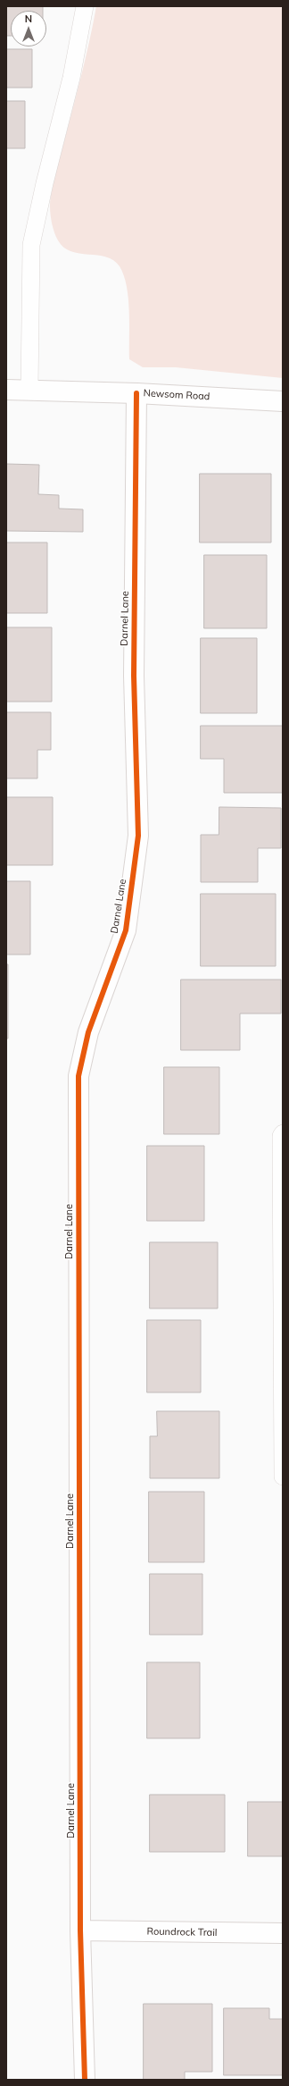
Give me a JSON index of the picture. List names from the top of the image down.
{
  "streets": {
    "street": ["Newsom Road", "Darnel Lane", "Roundrock Trail"]
  },
  "crossings": [
    ["Newsom Road", "Darnel Lane"],
    ["Darnel Lane", "Roundrock Trail"]
  ],
  "north": "top"
}
